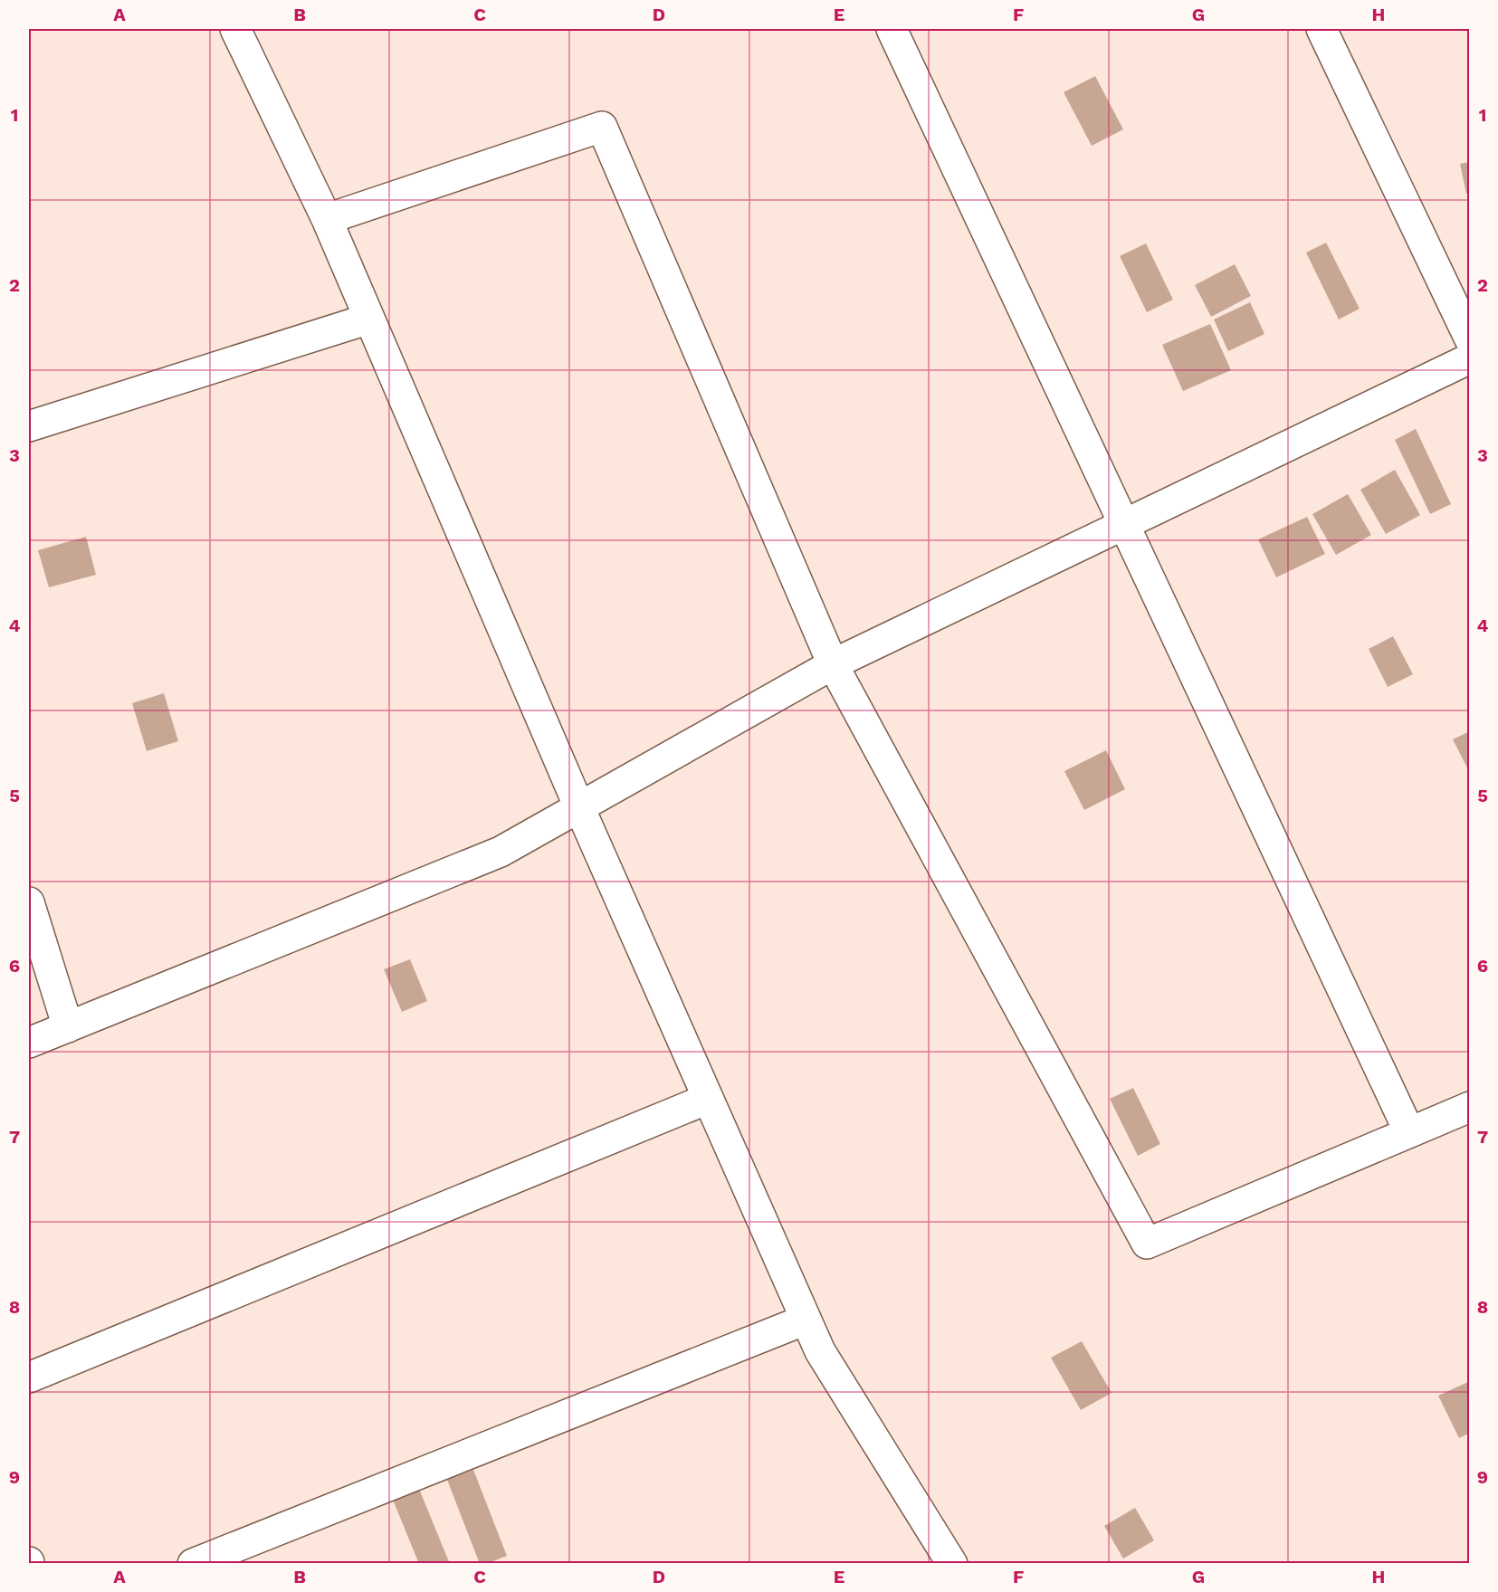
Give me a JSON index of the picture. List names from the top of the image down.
{
  "grid": {
    "columns": [
      "A",
      "B",
      "C",
      "D",
      "E",
      "F",
      "G",
      "H"
    ],
    "rows": [
      "1",
      "2",
      "3",
      "4",
      "5",
      "6",
      "7",
      "8",
      "9"
    ]
  }
}
